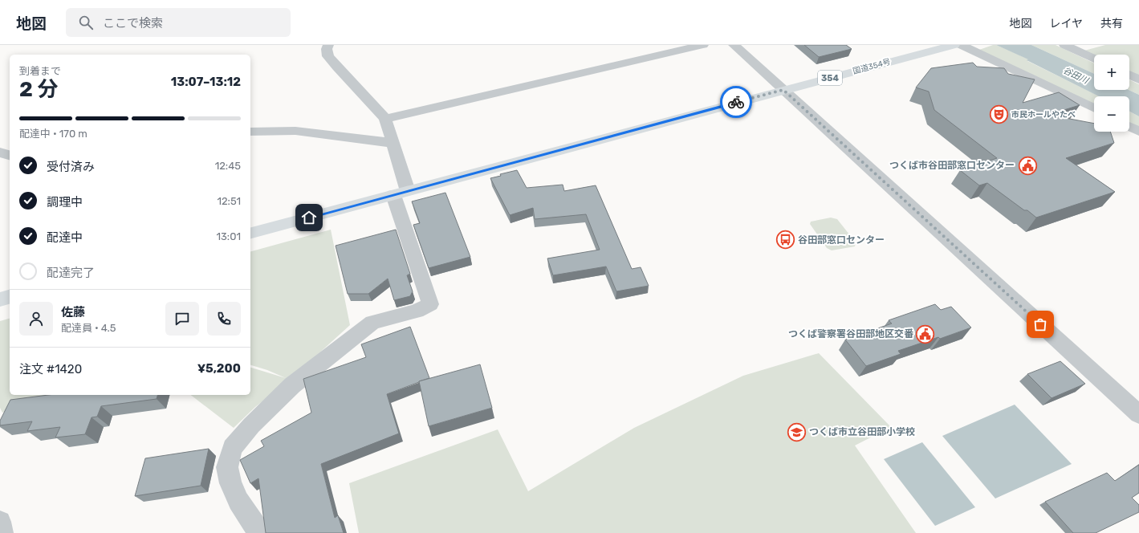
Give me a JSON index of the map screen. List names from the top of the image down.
{
  "streets": {
    "highway": ["国道354号", "354"]
  },
  "water": ["谷田川"],
  "places": {
    "theatre": ["市民ホールやたべ"],
    "public building": ["つくば市谷田部窓口センター", "つくば警察署谷田部地区交番"],
    "bus stop": ["谷田部窓口センター"],
    "school or university": ["つくば市立谷田部小学校"]
  },
  "page": {
    "header": "地図",
    "search": "ここで検索",
    "nav": ["地図", "レイヤ", "共有"],
    "map_buttons": ["+", "−"],
    "heading": ["2 分", "到着まで", "13:07–13:12"],
    "panel": [
      "佐藤",
      "配達員 · 4.5",
      "注文 #1420",
      "¥5,200"
    ],
    "bar": "配達中 · 170 m",
    "list": [
      ["受付済み", "12:45"],
      ["調理中", "12:51"],
      ["配達中", "13:01"],
      "配達完了"
    ]
  }
}
